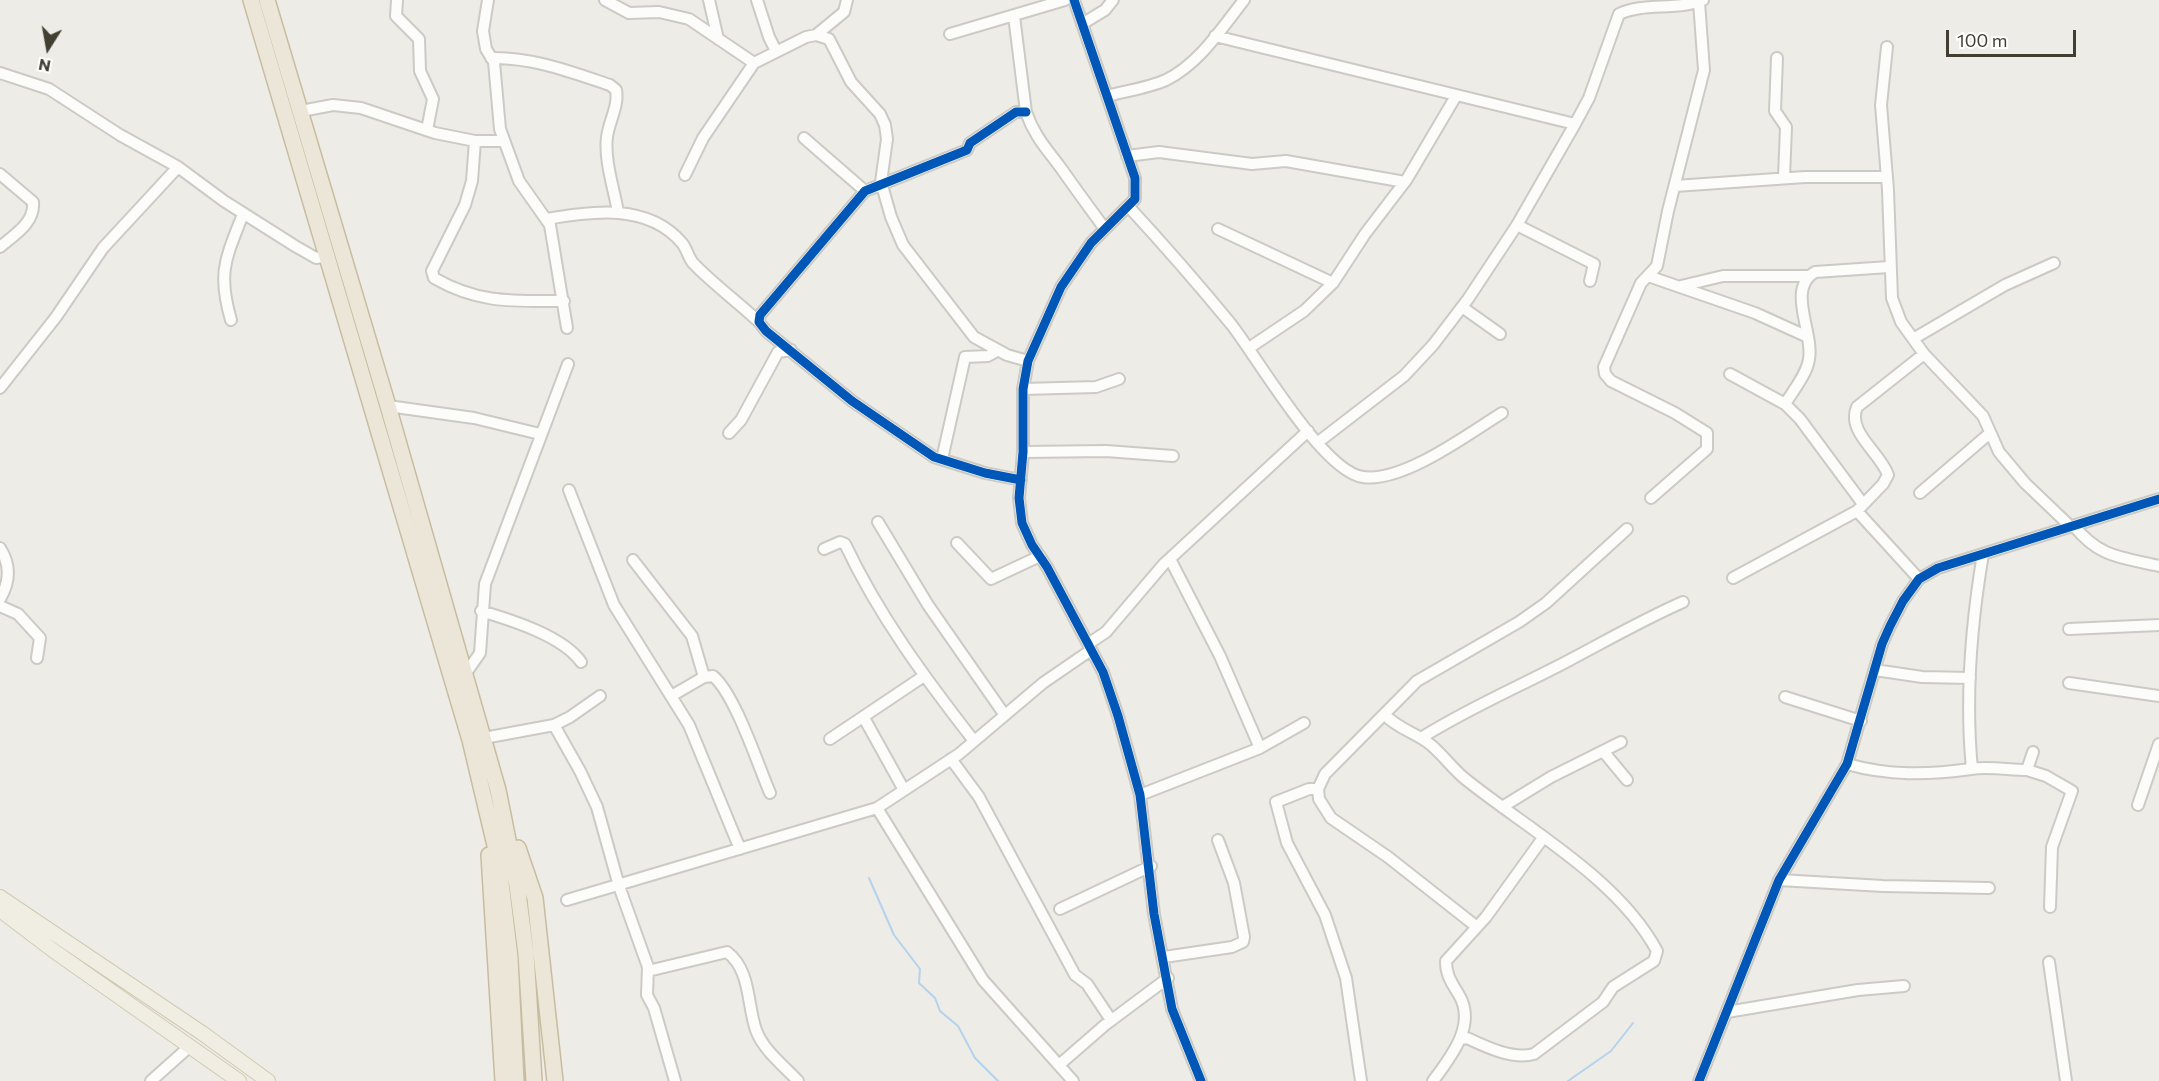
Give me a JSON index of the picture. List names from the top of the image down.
{
  "scale_bar": "100 m",
  "north": "bottom"
}
